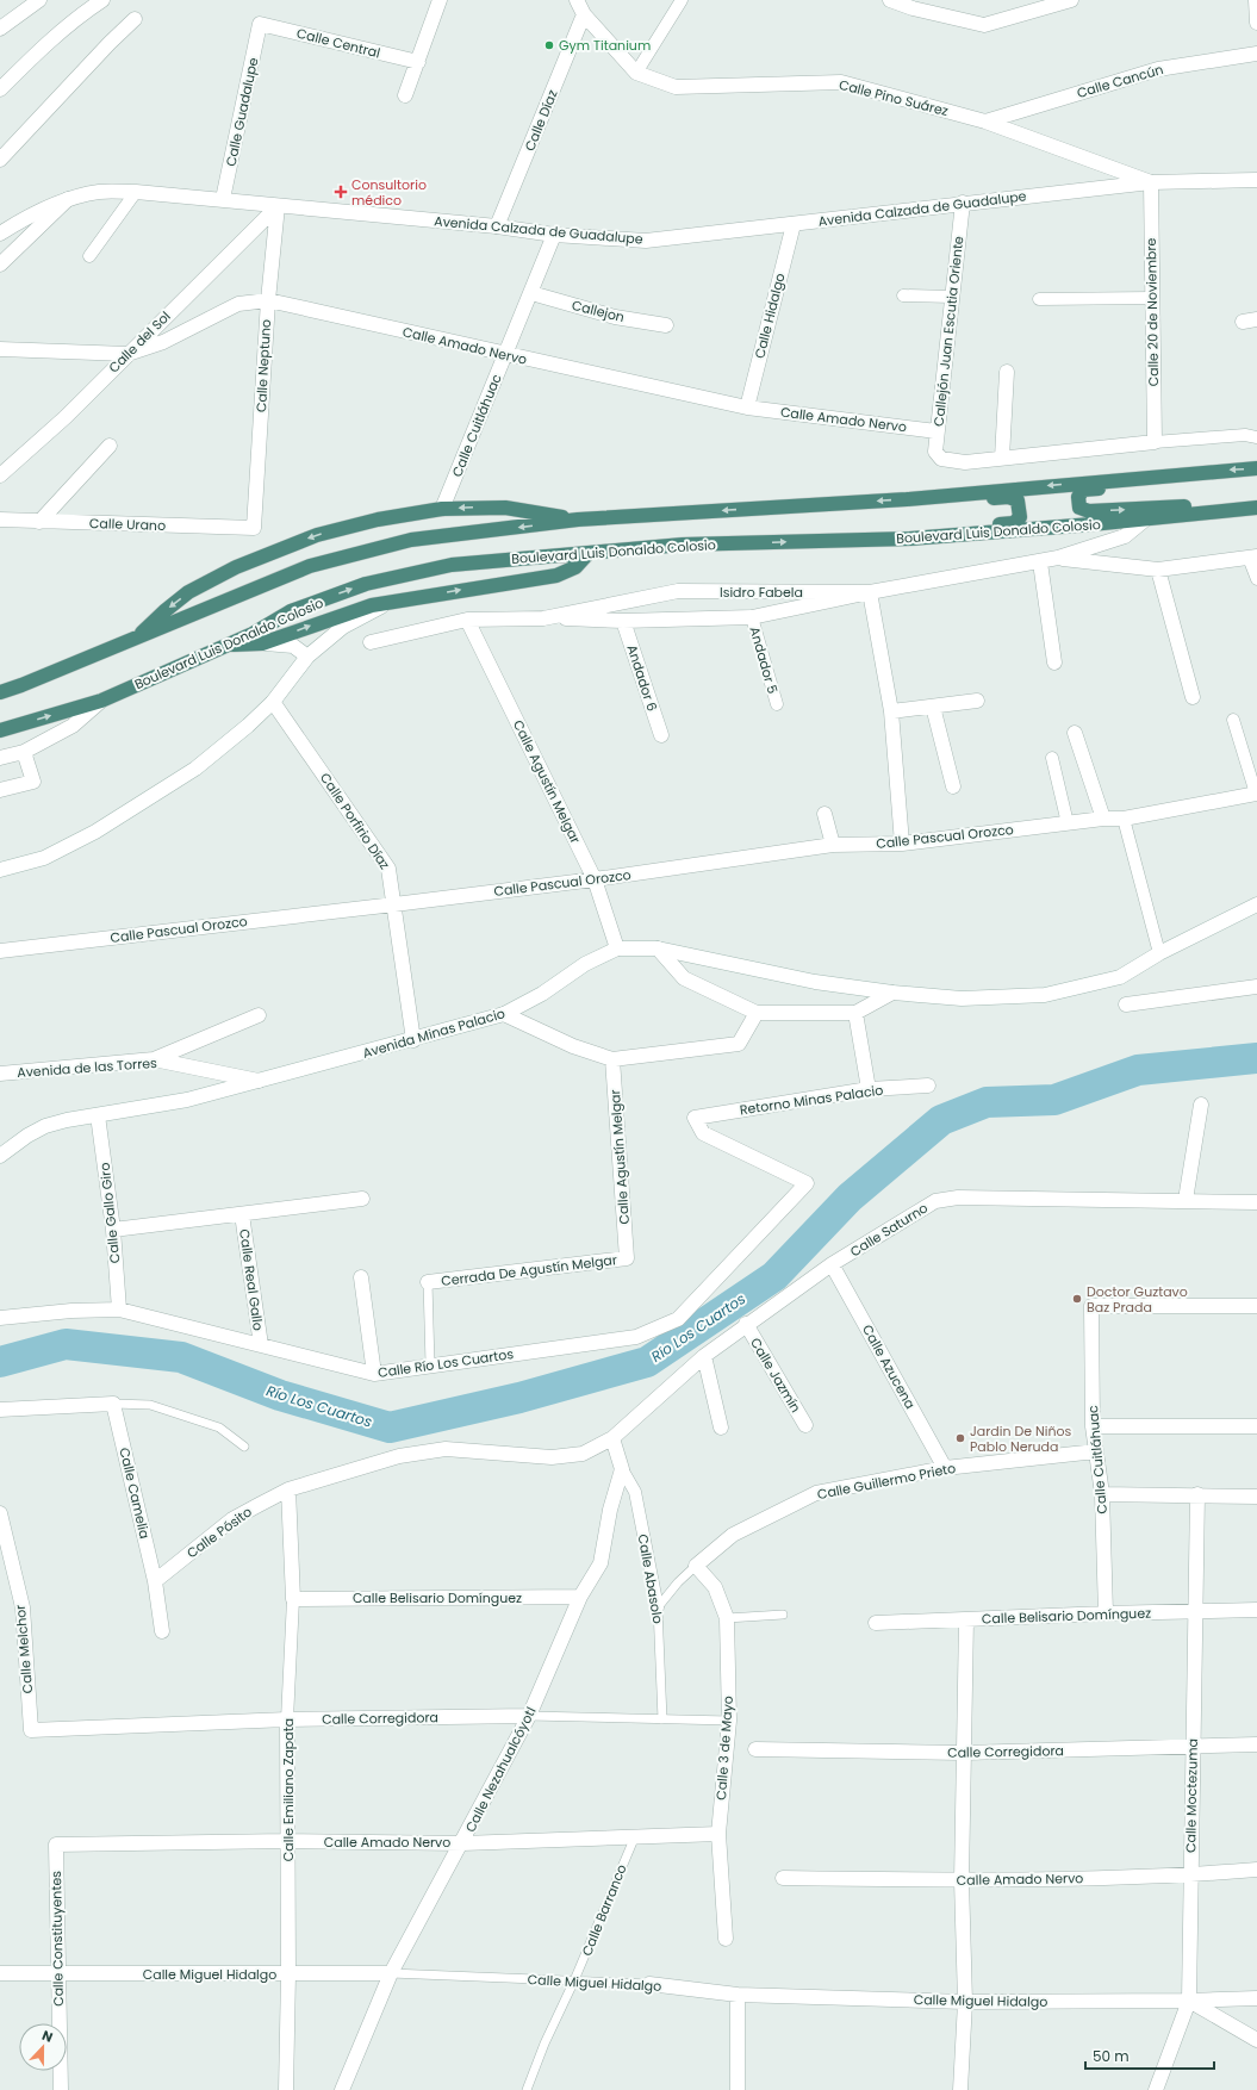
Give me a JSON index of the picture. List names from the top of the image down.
{
  "streets": {
    "highway": ["Boulevard Luis Donaldo Colosio"],
    "street": [
      "Calle Central",
      "Calle Cancún",
      "Calle Pino Suárez",
      "Calle Guadalupe",
      "Calle Díaz",
      "Avenida Calzada de Guadalupe",
      "Callejon",
      "Calle 20 de Noviembre",
      "Calle Hidalgo",
      "Callejón Juan Escutia Oriente",
      "Calle del Sol",
      "Calle Amado Nervo",
      "Calle Neptuno",
      "Calle Cuitláhuac",
      "Calle Urano",
      "Isidro Fabela",
      "Andador 5",
      "Andador 6",
      "Calle Agustín Melgar",
      "Calle Porfirio Díaz",
      "Calle Pascual Orozco",
      "Avenida Minas Palacio",
      "Avenida de las Torres",
      "Retorno Minas Palacio",
      "Calle Gallo Giro",
      "Calle Saturno",
      "Cerrada De Agustín Melgar",
      "Calle Real Gallo",
      "Calle Río Los Cuartos",
      "Calle Azucena",
      "Calle Jazmín",
      "Calle Guillermo Prieto",
      "Calle Camelia",
      "Calle Pósito",
      "Calle Abasolo",
      "Calle Belisario Domínguez",
      "Calle Melchor",
      "Calle Corregidora",
      "Calle 3 de Mayo",
      "Calle Nezahualcóyotl",
      "Calle Emiliano Zapata",
      "Calle Moctezuma",
      "Calle Constituyentes",
      "Calle Miguel Hidalgo"
    ],
    "lane": ["Calle Barranco"]
  },
  "crossings": [
    ["Calle Central", "Calle Guadalupe"],
    ["Calle Cancún", "Calle Pino Suárez"],
    ["Calle Pino Suárez", "Calle Díaz"],
    ["Calle Pino Suárez", "Avenida Calzada de Guadalupe"],
    ["Calle Pino Suárez", "Calle 20 de Noviembre"],
    ["Calle Guadalupe", "Avenida Calzada de Guadalupe"],
    ["Calle Díaz", "Avenida Calzada de Guadalupe"],
    ["Avenida Calzada de Guadalupe", "Calle 20 de Noviembre"],
    ["Avenida Calzada de Guadalupe", "Calle Hidalgo"],
    ["Avenida Calzada de Guadalupe", "Callejón Juan Escutia Oriente"],
    ["Avenida Calzada de Guadalupe", "Calle del Sol"],
    ["Avenida Calzada de Guadalupe", "Calle Neptuno"],
    ["Avenida Calzada de Guadalupe", "Calle Cuitláhuac"],
    ["Callejon", "Calle Cuitláhuac"],
    ["Calle Hidalgo", "Calle Amado Nervo"],
    ["Callejón Juan Escutia Oriente", "Calle Amado Nervo"],
    ["Calle del Sol", "Calle Amado Nervo"],
    ["Calle del Sol", "Calle Neptuno"],
    ["Calle Amado Nervo", "Calle Neptuno"],
    ["Calle Amado Nervo", "Calle Cuitláhuac"],
    ["Calle Amado Nervo", "Calle 3 de Mayo"],
    ["Calle Amado Nervo", "Calle Nezahualcóyotl"],
    ["Calle Amado Nervo", "Calle Emiliano Zapata"],
    ["Calle Amado Nervo", "Calle Moctezuma"],
    ["Calle Amado Nervo", "Calle Barranco"],
    ["Calle Amado Nervo", "Calle Constituyentes"],
    ["Calle Neptuno", "Calle Urano"],
    ["Calle Cuitláhuac", "Calle Guillermo Prieto"],
    ["Calle Cuitláhuac", "Calle Belisario Domínguez"],
    ["Boulevard Luis Donaldo Colosio", "Isidro Fabela"],
    ["Isidro Fabela", "Calle Agustín Melgar"],
    ["Calle Agustín Melgar", "Calle Pascual Orozco"],
    ["Calle Agustín Melgar", "Avenida Minas Palacio"],
    ["Calle Agustín Melgar", "Cerrada De Agustín Melgar"],
    ["Calle Porfirio Díaz", "Calle Pascual Orozco"],
    ["Calle Porfirio Díaz", "Avenida Minas Palacio"],
    ["Avenida Minas Palacio", "Avenida de las Torres"],
    ["Avenida Minas Palacio", "Calle Gallo Giro"],
    ["Retorno Minas Palacio", "Calle Río Los Cuartos"],
    ["Calle Gallo Giro", "Calle Río Los Cuartos"],
    ["Calle Saturno", "Calle Azucena"],
    ["Calle Saturno", "Calle Jazmín"],
    ["Cerrada De Agustín Melgar", "Calle Río Los Cuartos"],
    ["Calle Real Gallo", "Calle Río Los Cuartos"],
    ["Calle Azucena", "Calle Guillermo Prieto"],
    ["Calle Guillermo Prieto", "Calle Abasolo"],
    ["Calle Guillermo Prieto", "Calle 3 de Mayo"],
    ["Calle Camelia", "Calle Pósito"],
    ["Calle Pósito", "Calle Emiliano Zapata"],
    ["Calle Abasolo", "Calle Corregidora"],
    ["Calle Abasolo", "Calle Nezahualcóyotl"],
    ["Calle Belisario Domínguez", "Calle Nezahualcóyotl"],
    ["Calle Belisario Domínguez", "Calle Emiliano Zapata"],
    ["Calle Belisario Domínguez", "Calle Moctezuma"],
    ["Calle Melchor", "Calle Corregidora"],
    ["Calle Corregidora", "Calle 3 de Mayo"],
    ["Calle Corregidora", "Calle Nezahualcóyotl"],
    ["Calle Corregidora", "Calle Emiliano Zapata"],
    ["Calle Corregidora", "Calle Moctezuma"],
    ["Calle Nezahualcóyotl", "Calle Miguel Hidalgo"],
    ["Calle Emiliano Zapata", "Calle Miguel Hidalgo"],
    ["Calle Moctezuma", "Calle Miguel Hidalgo"],
    ["Calle Barranco", "Calle Miguel Hidalgo"],
    ["Calle Constituyentes", "Calle Miguel Hidalgo"]
  ],
  "water": ["Río Los Cuartos"],
  "places": {
    "other": ["Gym Titanium", "Doctor Guztavo Baz Prada", "Jardin De Niños Pablo Neruda"],
    "health": ["Consultorio médico"]
  },
  "scale_bar": "50 m",
  "north": "top"
}
